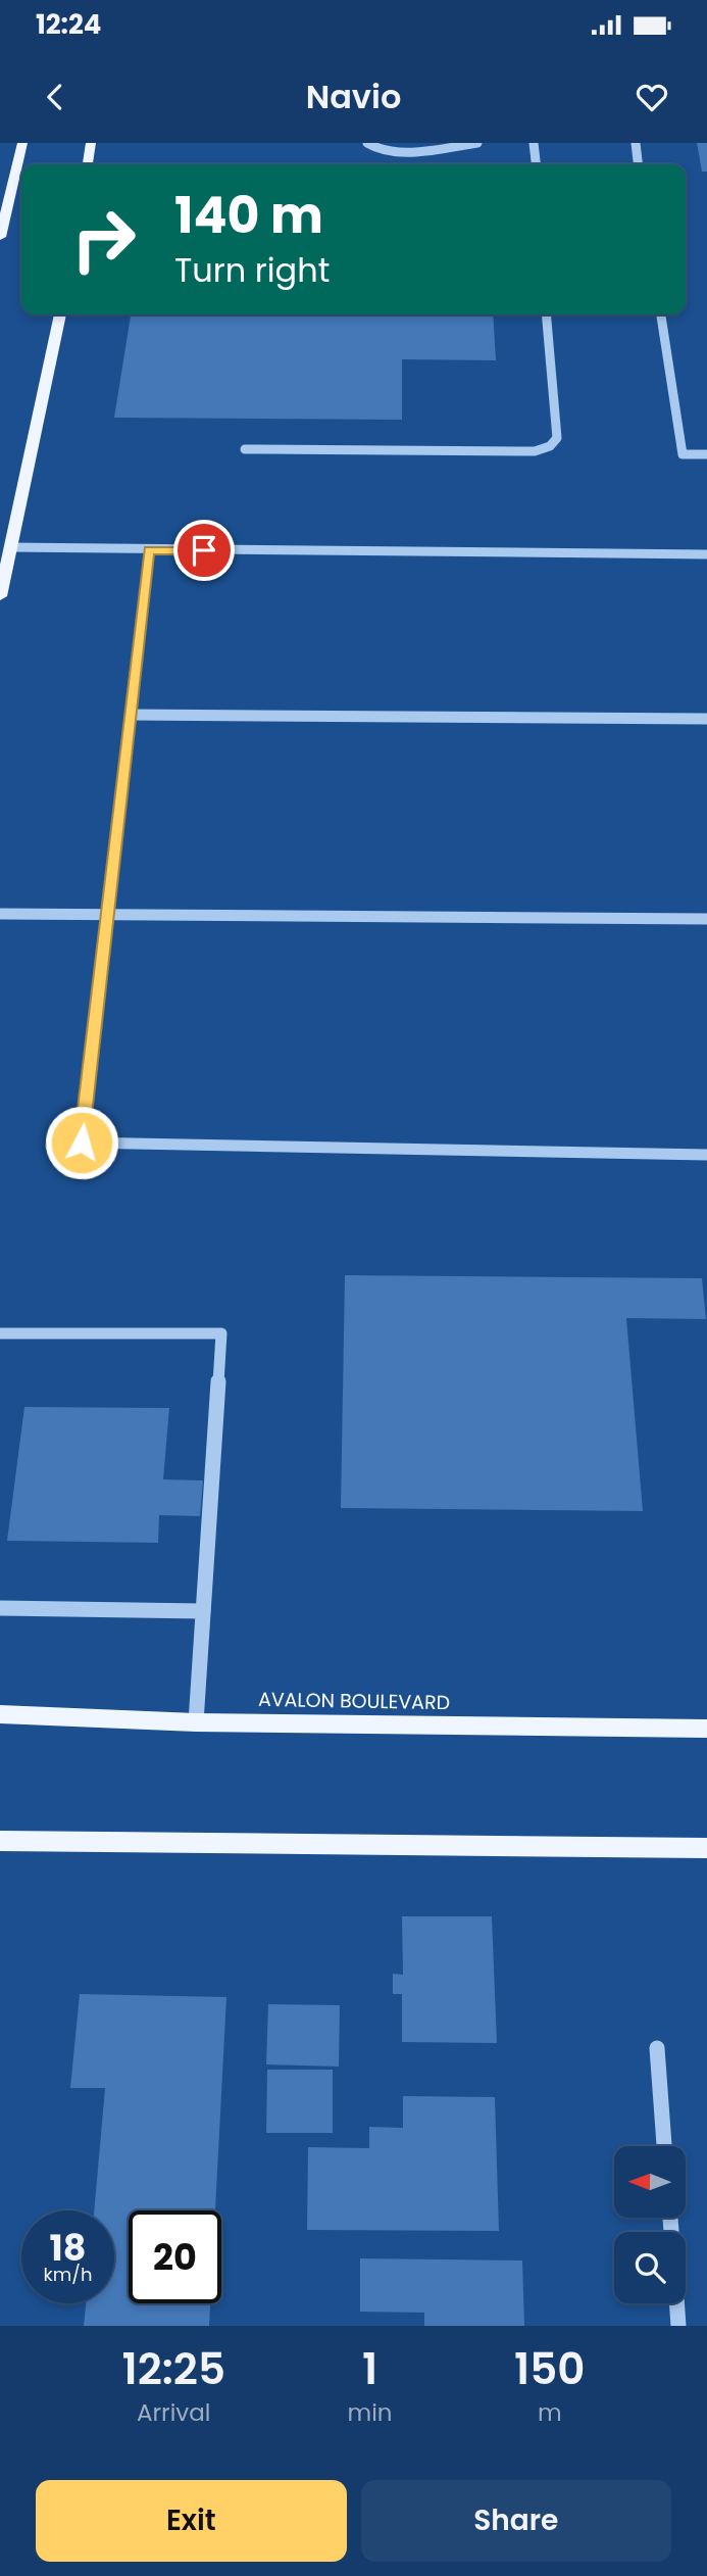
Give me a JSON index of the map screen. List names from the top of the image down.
{
  "streets": {
    "main road": ["AVALON BOULEVARD"]
  },
  "north": "left",
  "page": {
    "status": "12:24",
    "header": "Navio",
    "turn": ["140 m", "Turn right"],
    "speed": "18 km/h",
    "limit": "20",
    "eta": [
      "12:25",
      "Arrival",
      "1",
      "min",
      "150",
      "m"
    ],
    "buttons": ["Exit", "Share"]
  }
}
